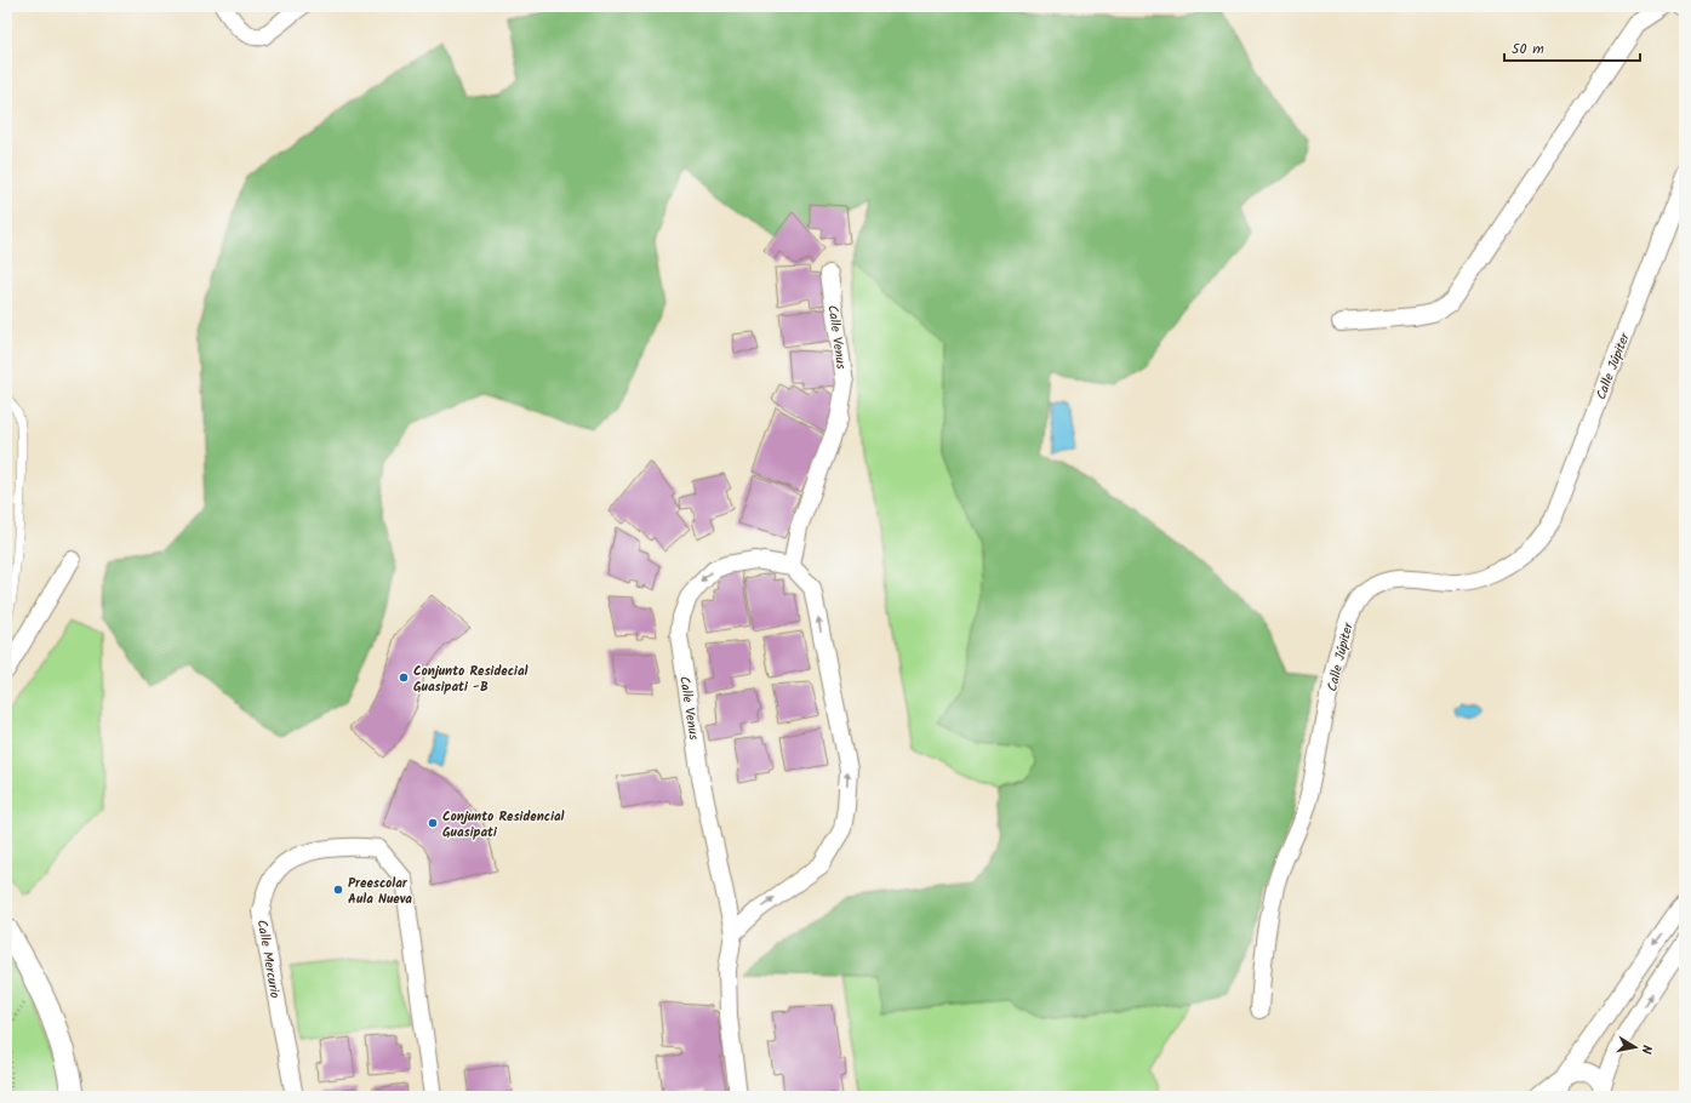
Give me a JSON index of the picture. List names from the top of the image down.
{
  "streets": {
    "street": ["Calle Venus", "Calle Júpiter", "Calle Mercurio"]
  },
  "one_way": ["Calle Venus"],
  "places": ["Conjunto Residecial Guasipati -B", "Conjunto Residencial Guasipati", "Preescolar Aula Nueva"],
  "scale_bar": "50 m",
  "north": "right"
}
